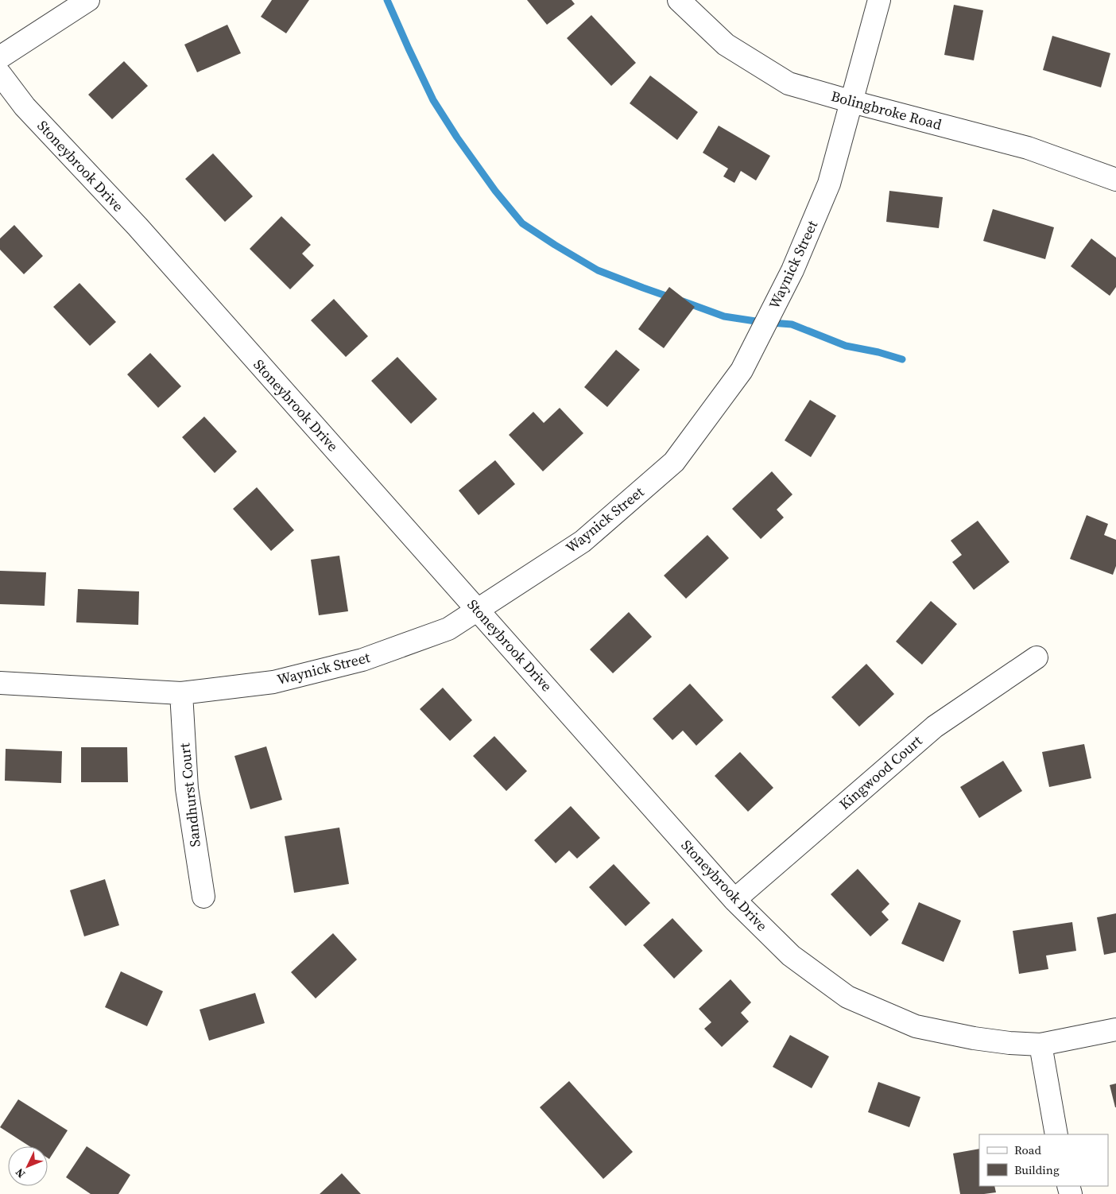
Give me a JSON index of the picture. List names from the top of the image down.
{
  "streets": {
    "street": [
      "Bolingbroke Road",
      "Stoneybrook Drive",
      "Waynick Street",
      "Kingwood Court",
      "Sandhurst Court"
    ]
  },
  "crossings": [
    ["Bolingbroke Road", "Waynick Street"],
    ["Stoneybrook Drive", "Waynick Street"],
    ["Stoneybrook Drive", "Kingwood Court"],
    ["Waynick Street", "Sandhurst Court"]
  ],
  "legend": ["Road", "Building"],
  "north": "bottom left"
}
